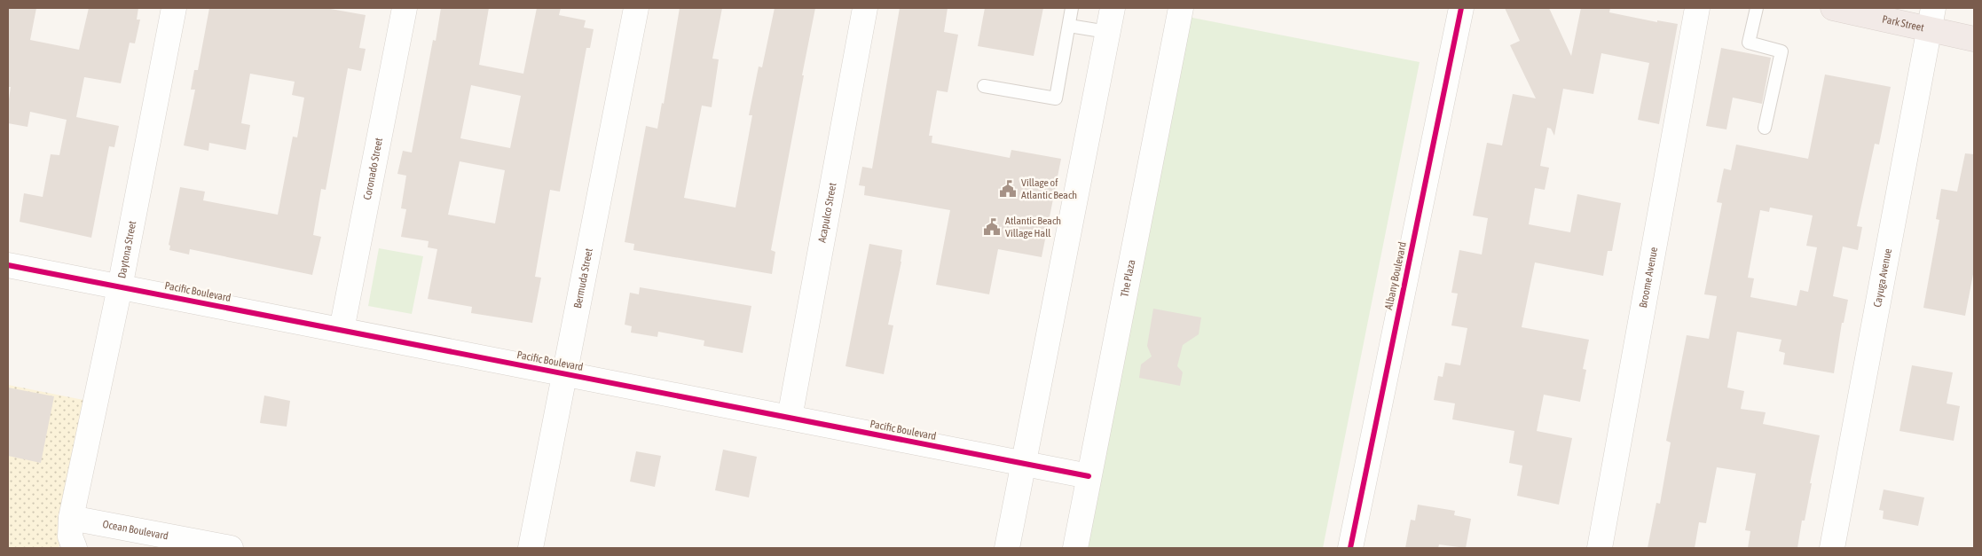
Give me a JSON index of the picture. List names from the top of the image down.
{
  "streets": {
    "highway": ["Park Street"],
    "street": [
      "Coronado Street",
      "Acapulco Street",
      "Daytona Street",
      "Albany Boulevard",
      "Bermuda Street",
      "Cayuga Avenue",
      "The Plaza",
      "Broome Avenue",
      "Pacific Boulevard",
      "Ocean Boulevard"
    ]
  },
  "crossings": [
    ["Park Street", "Cayuga Avenue"],
    ["Coronado Street", "Pacific Boulevard"],
    ["Acapulco Street", "Pacific Boulevard"],
    ["Daytona Street", "Pacific Boulevard"],
    ["Daytona Street", "Ocean Boulevard"],
    ["Bermuda Street", "Pacific Boulevard"],
    ["The Plaza", "Pacific Boulevard"]
  ],
  "places": {
    "public building": ["Village of Atlantic Beach", "Atlantic Beach Village Hall"]
  }
}
